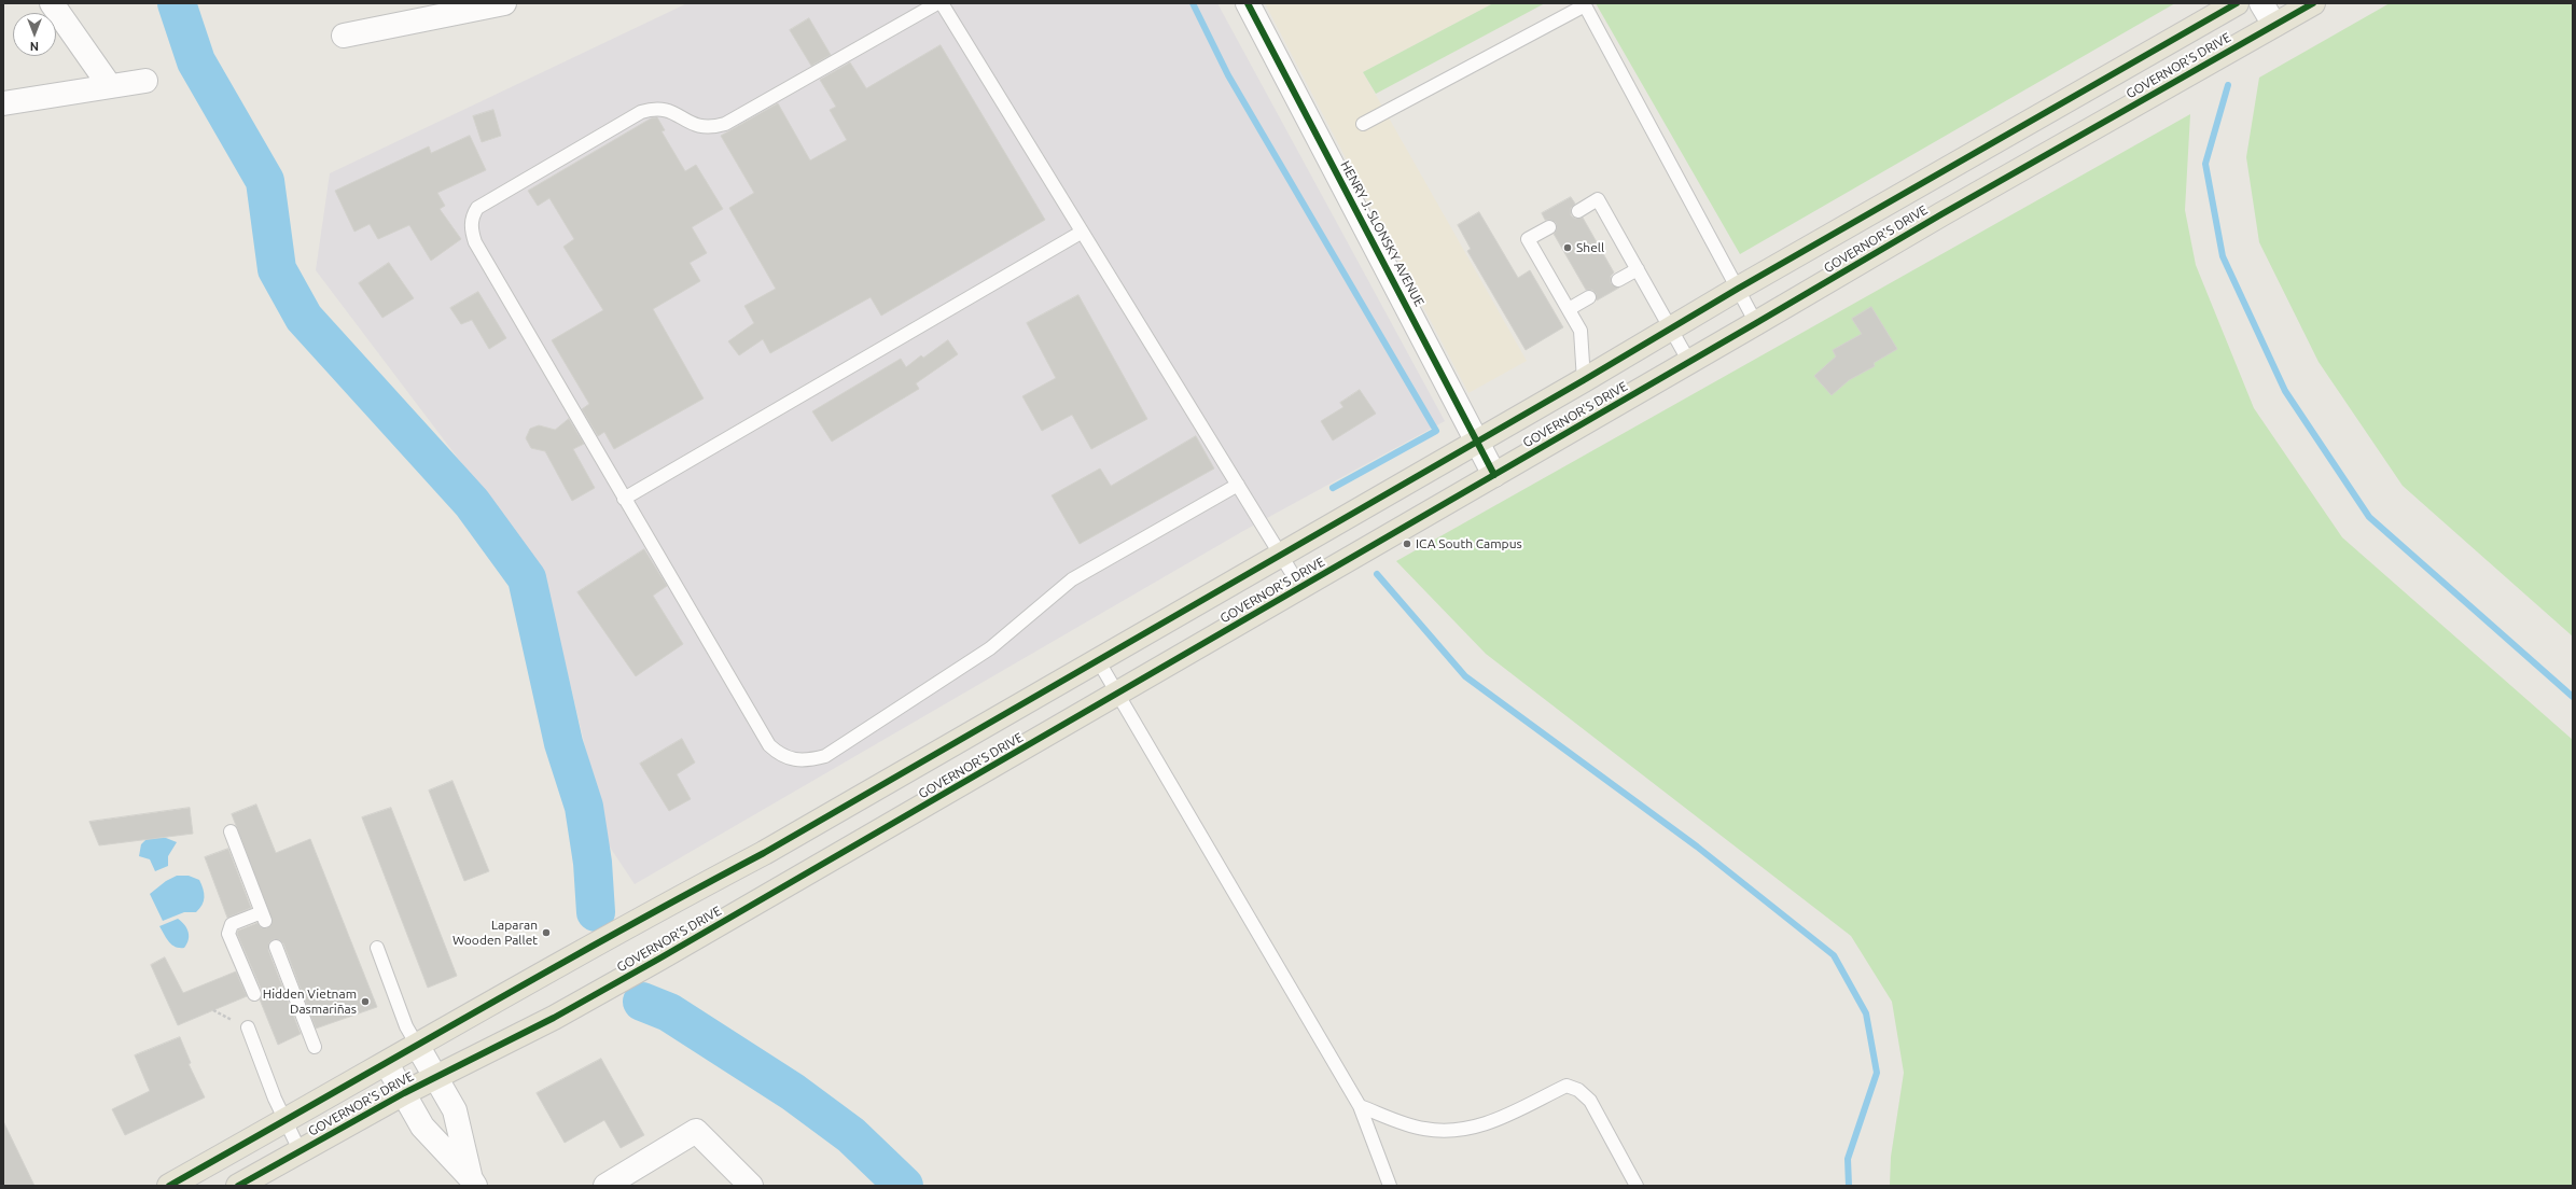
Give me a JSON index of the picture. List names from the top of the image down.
{
  "streets": {
    "main road": ["GOVERNOR'S DRIVE"],
    "street": ["HENRY J. SLONSKY AVENUE"]
  },
  "crossings": [
    ["GOVERNOR'S DRIVE", "HENRY J. SLONSKY AVENUE"]
  ],
  "places": [
    "Shell",
    "ICA South Campus",
    "Laparan Wooden Pallet",
    "Hidden Vietnam Dasmariñas"
  ],
  "north": "bottom"
}
